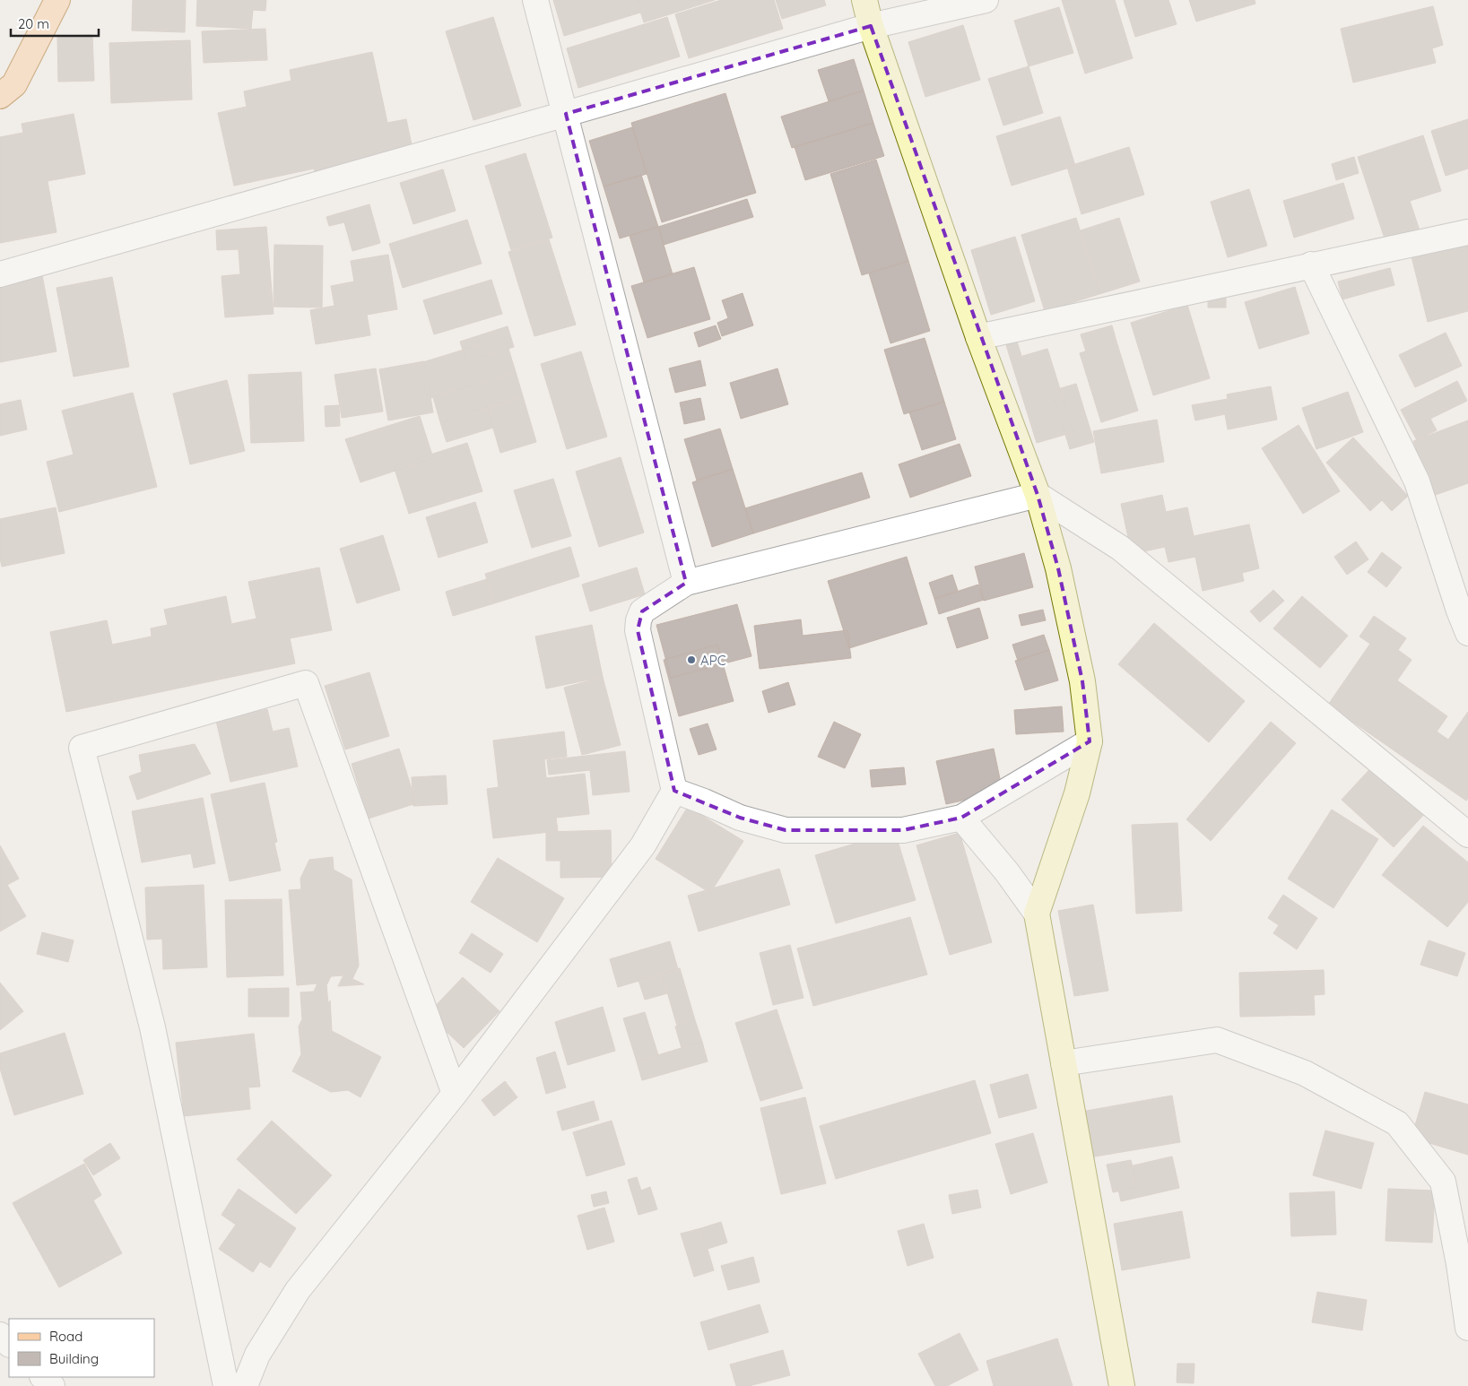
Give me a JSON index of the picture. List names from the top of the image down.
{
  "places": ["APC"],
  "legend": ["Road", "Building"],
  "scale_bar": "20 m"
}
